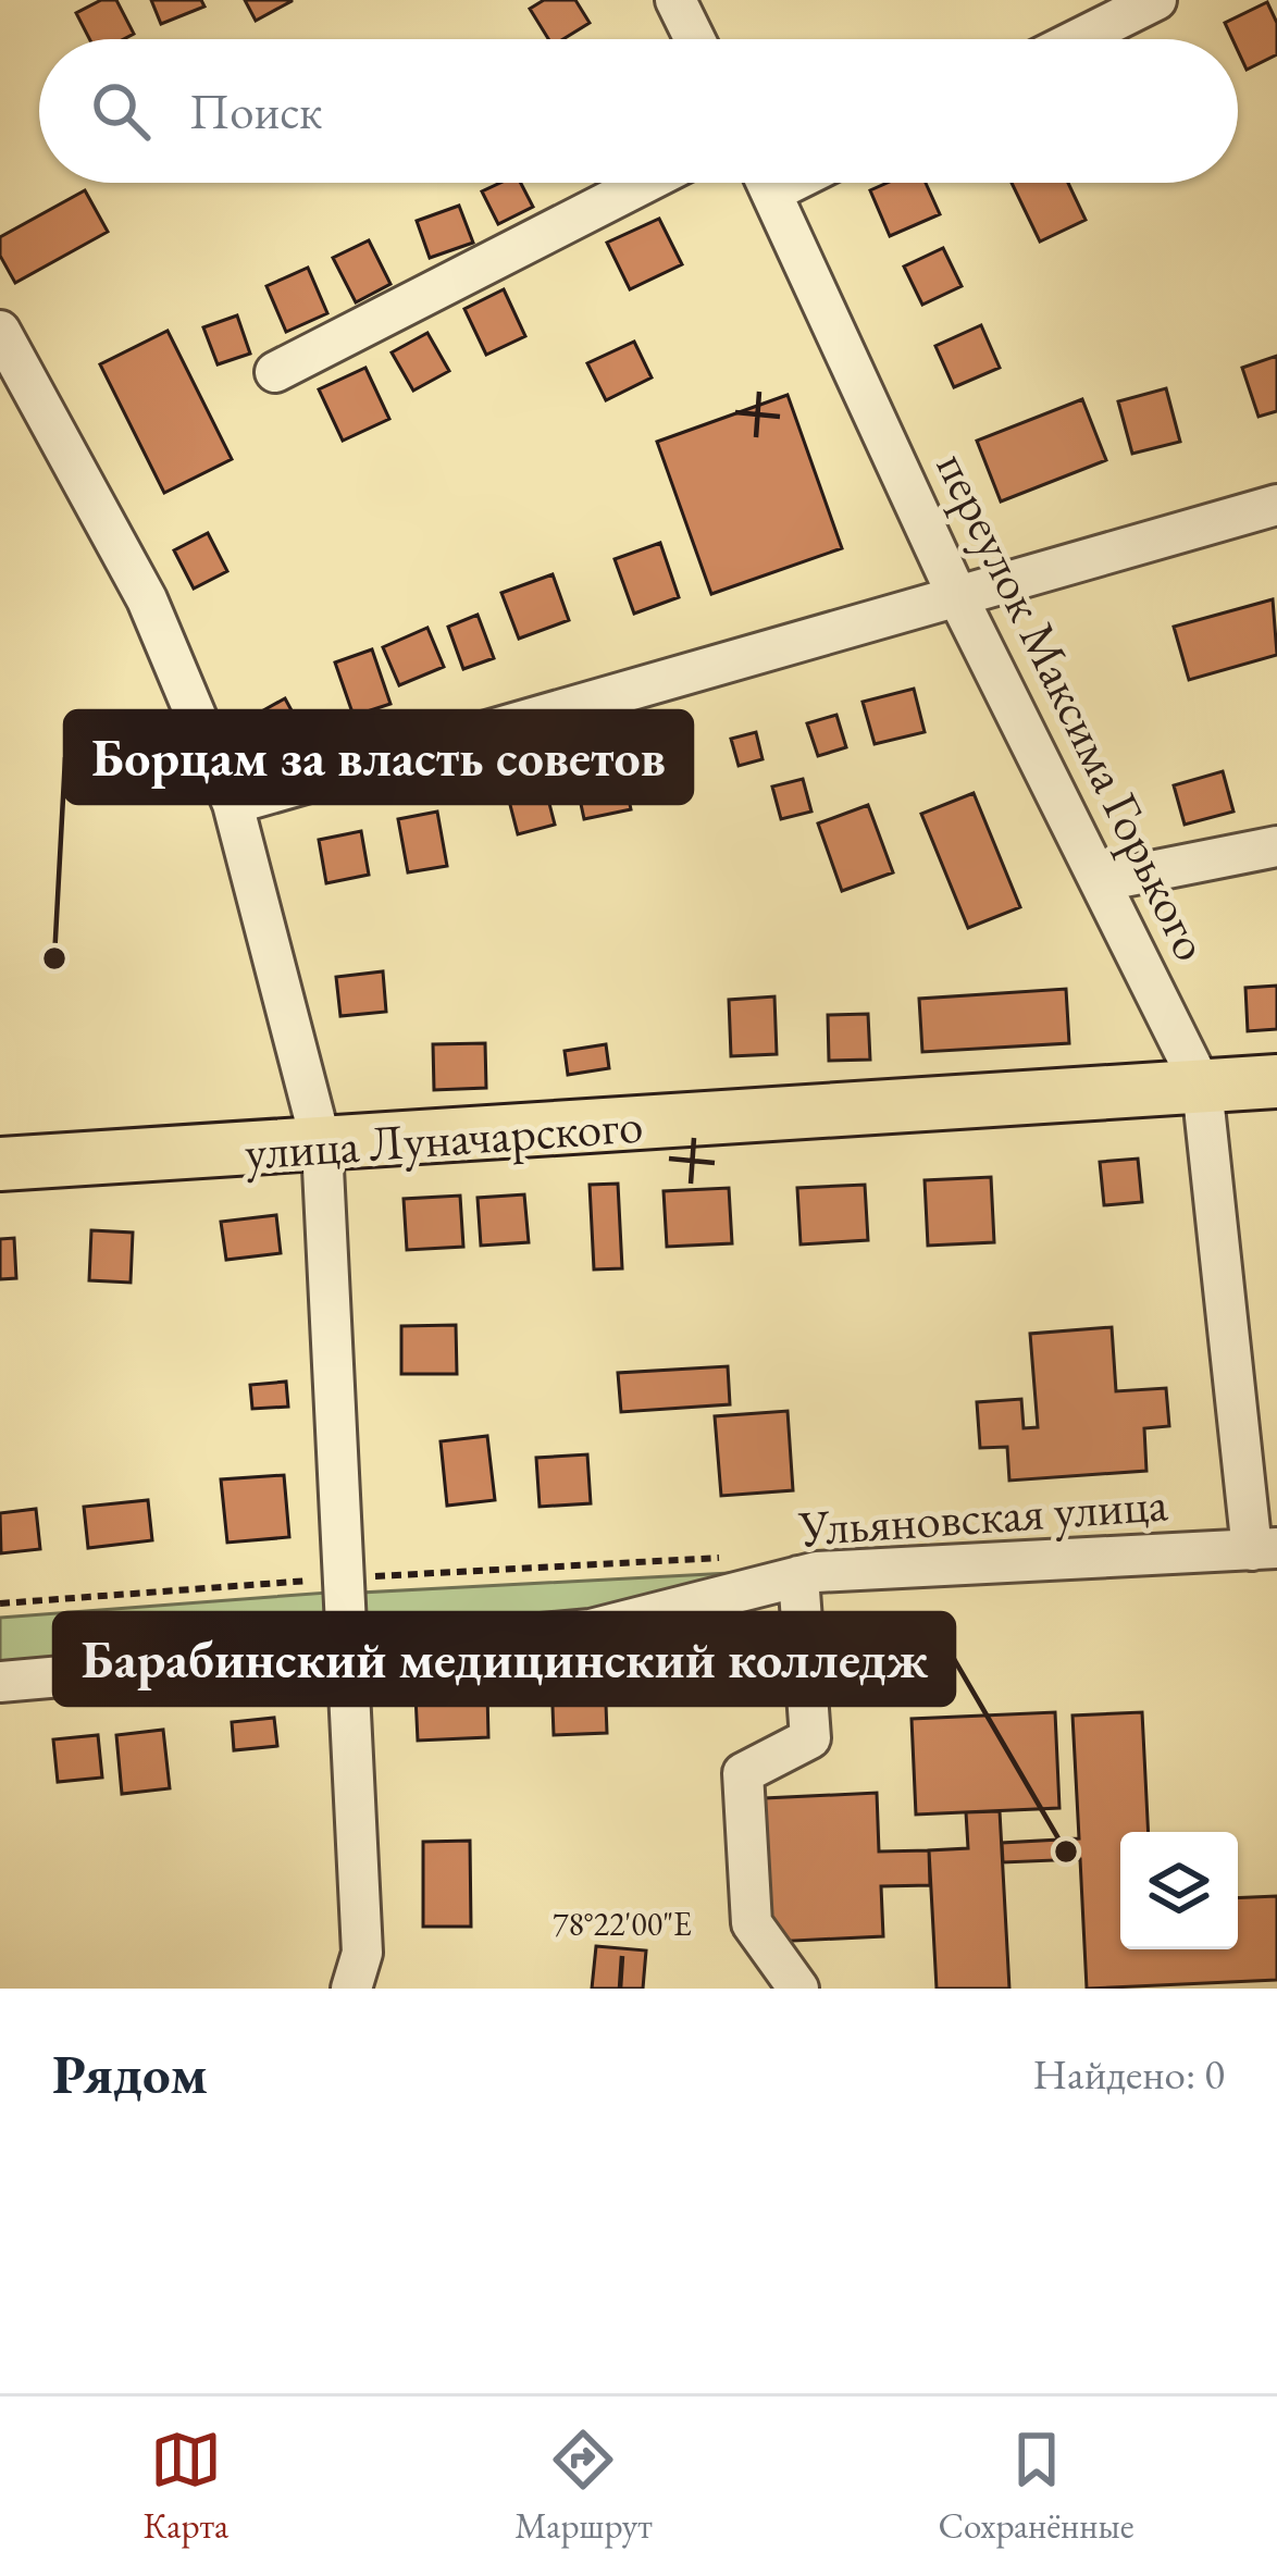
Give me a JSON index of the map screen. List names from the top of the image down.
{
  "streets": {
    "main road": ["улица Луначарского"],
    "street": ["переулок Максима Горького", "Ульяновская улица"]
  },
  "crossings": [
    ["переулок Максима Горького", "улица Луначарского"],
    ["переулок Максима Горького", "Ульяновская улица"]
  ],
  "places": ["Борцам за власть советов", "Барабинский медицинский колледж"],
  "page": {
    "search": "Поиск",
    "heading": ["Рядом", "Найдено: 0"],
    "nav": ["Карта", "Маршрут", "Сохранённые"]
  },
  "coordinates": ["78°22'00\"E"]
}
